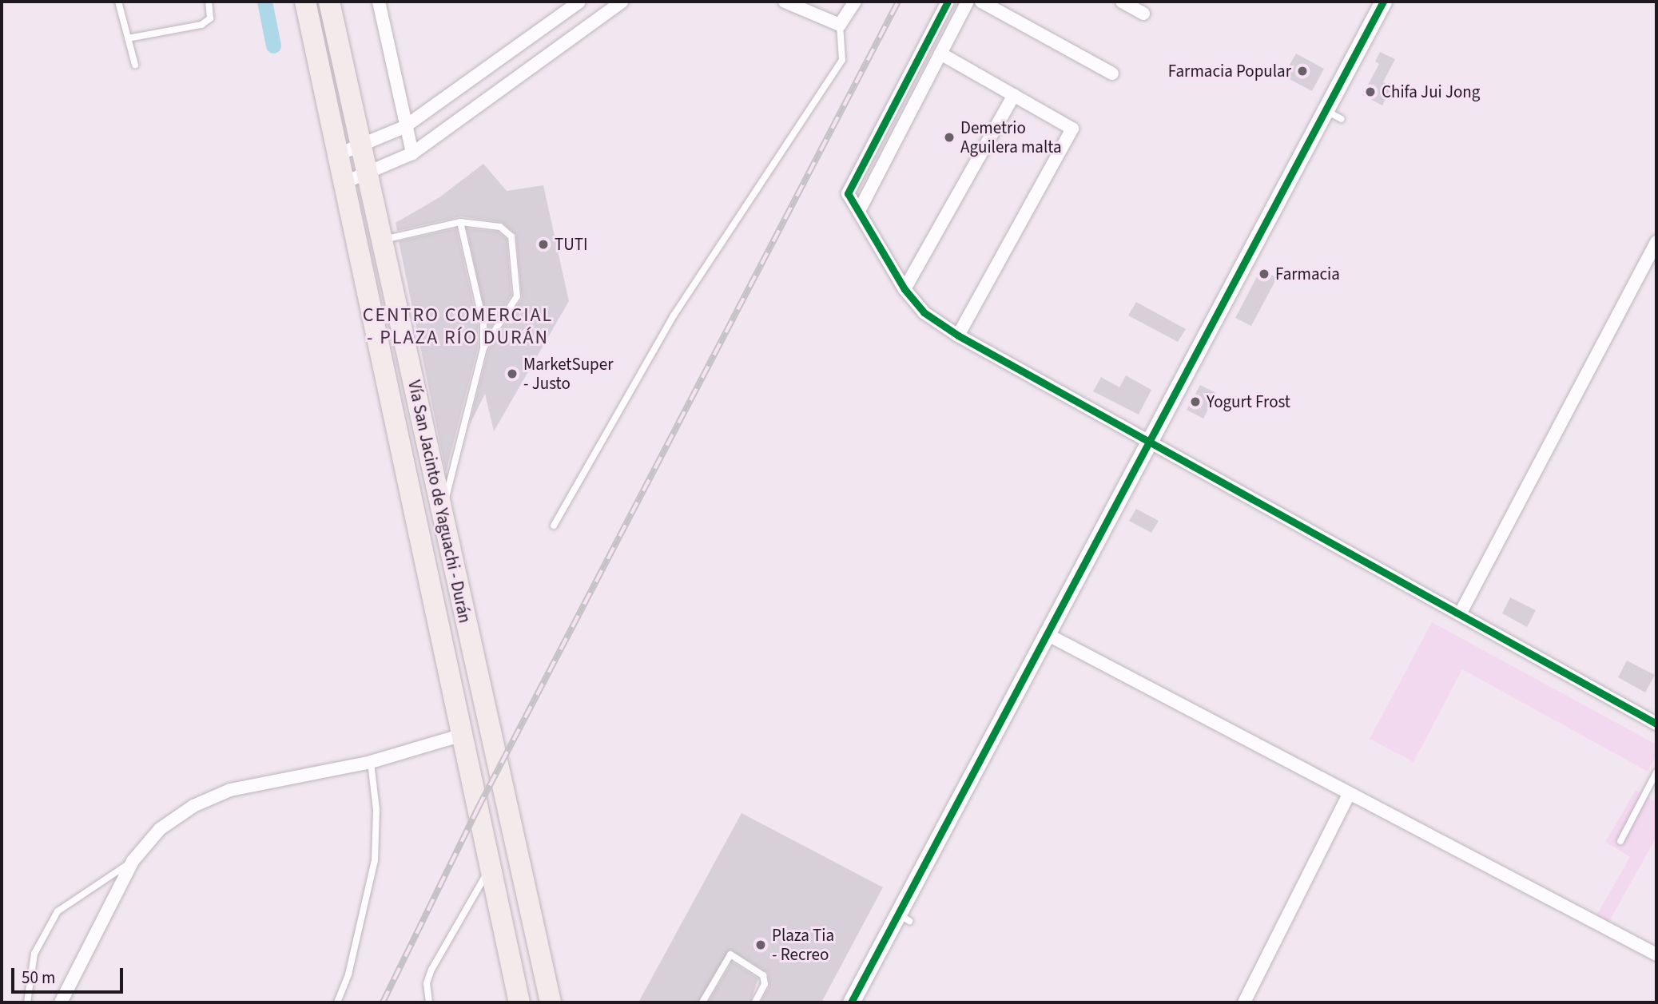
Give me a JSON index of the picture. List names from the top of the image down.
{
  "streets": {
    "main road": ["Vía San Jacinto de Yaguachi - Durán"]
  },
  "districts": ["CENTRO COMERCIAL - PLAZA RÍO DURÁN"],
  "places": [
    "Farmacia Popular",
    "Chifa Jui Jong",
    "Demetrio Aguilera malta",
    "TUTI",
    "Farmacia",
    "MarketSuper - Justo",
    "Yogurt Frost",
    "Plaza Tia - Recreo"
  ],
  "scale_bar": "50 m"
}
